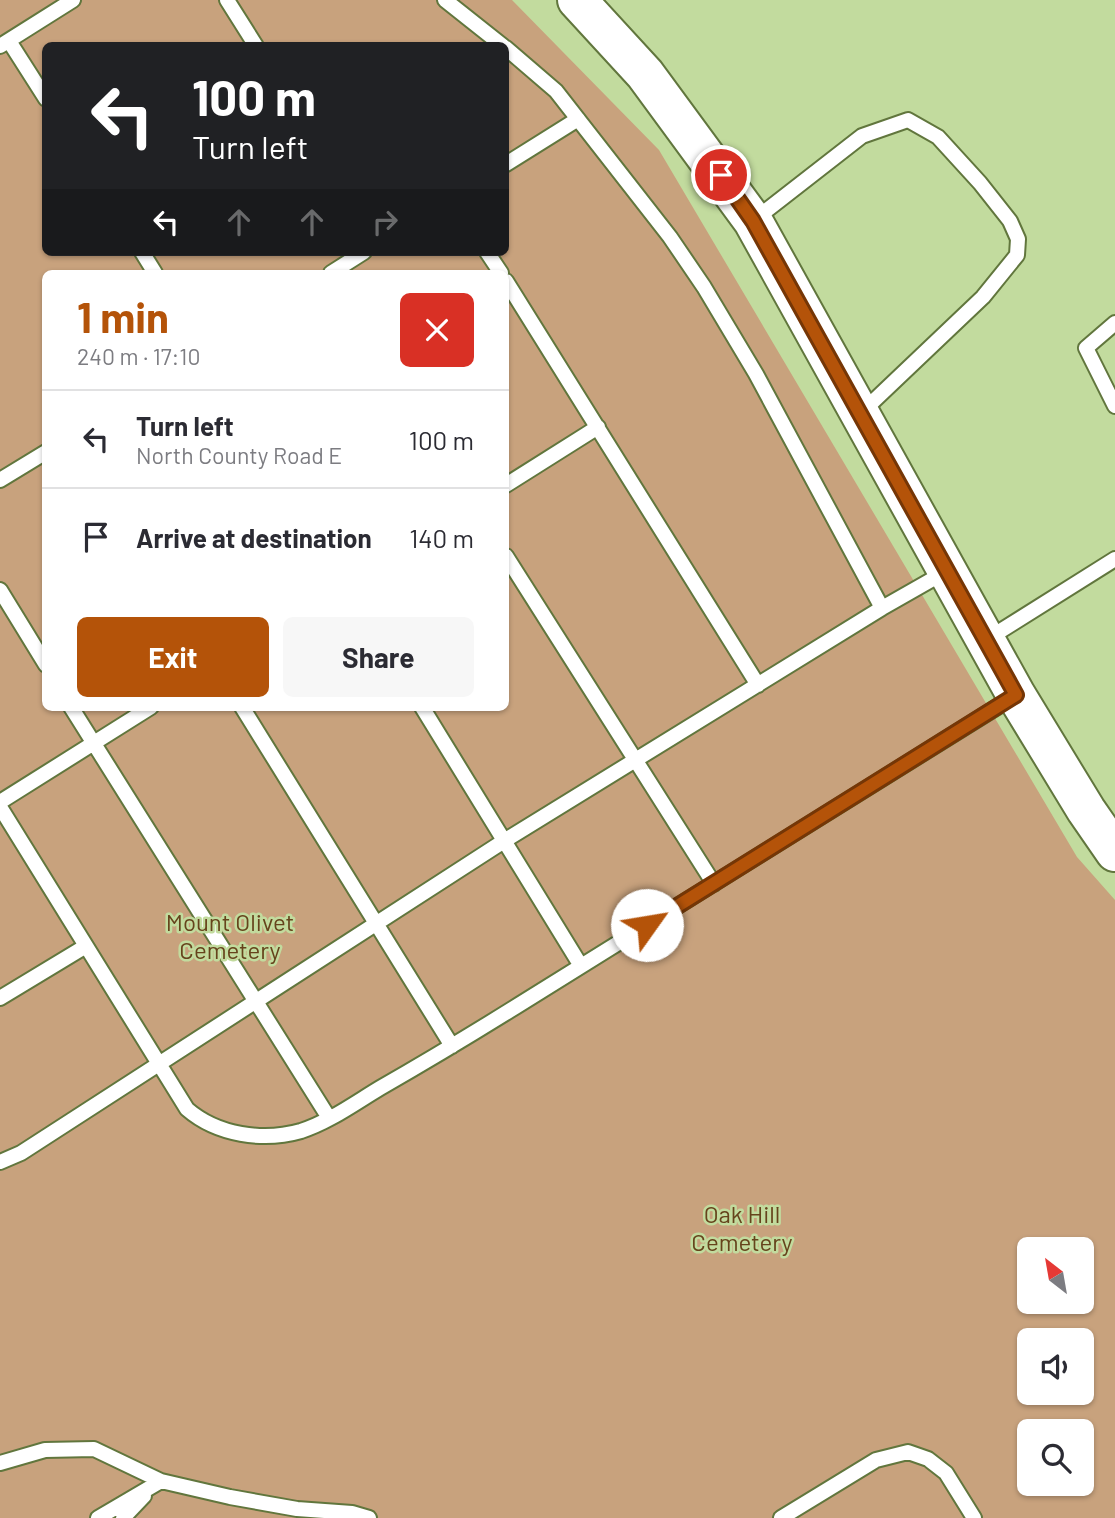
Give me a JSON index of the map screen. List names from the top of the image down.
{
  "parks": ["Mount Olivet Cemetery", "Oak Hill Cemetery"],
  "north": "top left",
  "page": {
    "turn": ["100 m", "Turn left"],
    "heading": ["1 min", "240 m · 17:10"],
    "list": [
      {
        "name": "Turn left",
        "note": "North County Road E",
        "value": "100 m"
      },
      {
        "name": "Arrive at destination",
        "value": "140 m"
      }
    ],
    "buttons": ["Exit", "Share"]
  }
}
